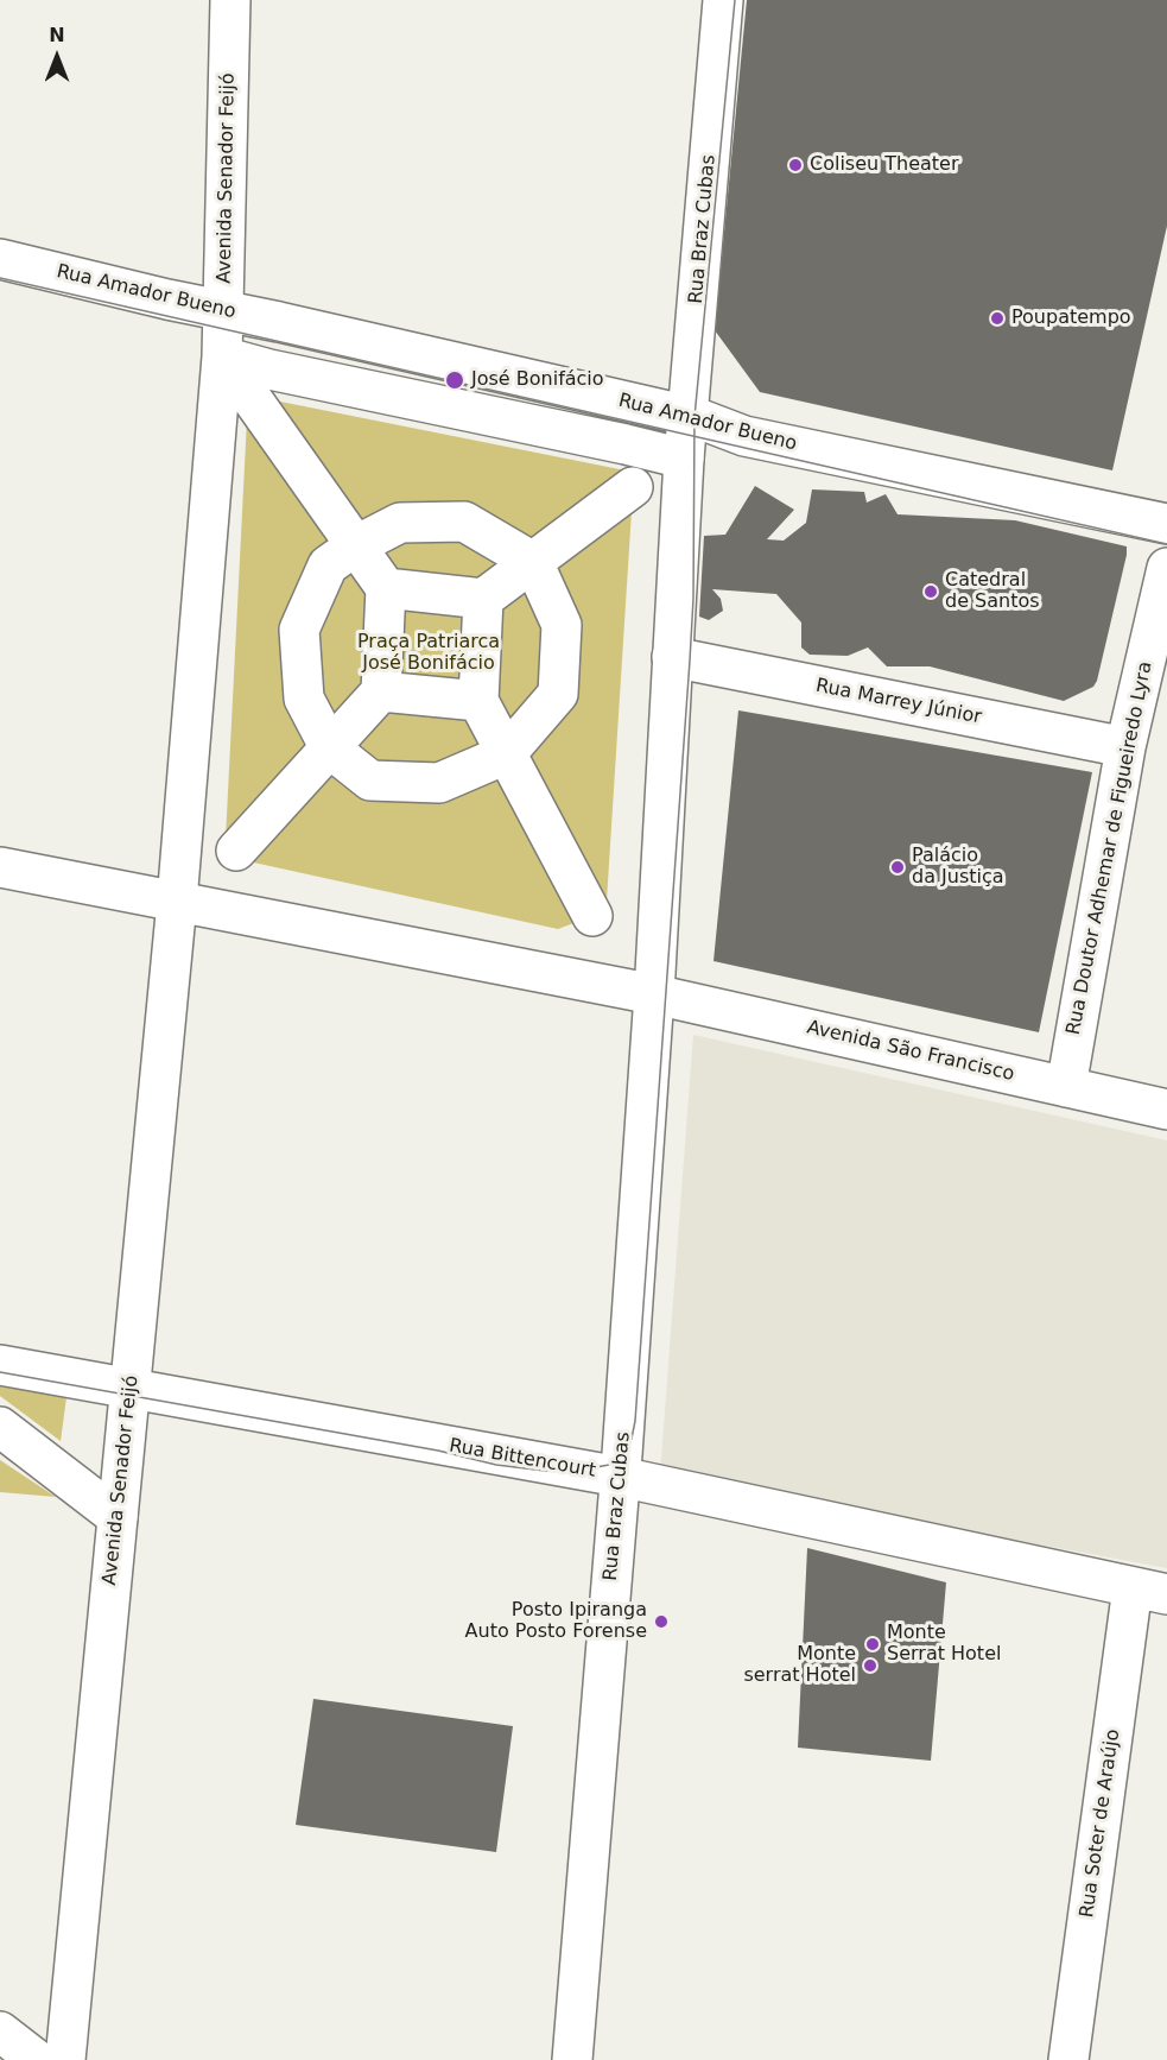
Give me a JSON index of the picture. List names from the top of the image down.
{
  "streets": {
    "street": [
      "Avenida Senador Feijó",
      "Rua Braz Cubas",
      "Rua Amador Bueno",
      "Rua Marrey Júnior",
      "Rua Doutor Adhemar de Figueiredo Lyra",
      "Avenida São Francisco",
      "Rua Bittencourt",
      "Rua Soter de Araújo"
    ]
  },
  "crossings": [
    ["Avenida Senador Feijó", "Rua Amador Bueno"],
    ["Avenida Senador Feijó", "Rua Bittencourt"],
    ["Rua Braz Cubas", "Rua Amador Bueno"],
    ["Rua Braz Cubas", "Avenida São Francisco"],
    ["Rua Braz Cubas", "Rua Bittencourt"],
    ["Rua Marrey Júnior", "Rua Doutor Adhemar de Figueiredo Lyra"],
    ["Rua Doutor Adhemar de Figueiredo Lyra", "Avenida São Francisco"],
    ["Rua Bittencourt", "Rua Soter de Araújo"]
  ],
  "parks": ["Praça Patriarca José Bonifácio"],
  "places": [
    "Coliseu Theater",
    "Poupatempo",
    "José Bonifácio",
    "Catedral de Santos",
    "Palácio da Justiça",
    "Posto Ipiranga Auto Posto Forense",
    "Monte Serrat Hotel",
    "Monte serrat Hotel"
  ],
  "north": "top"
}
